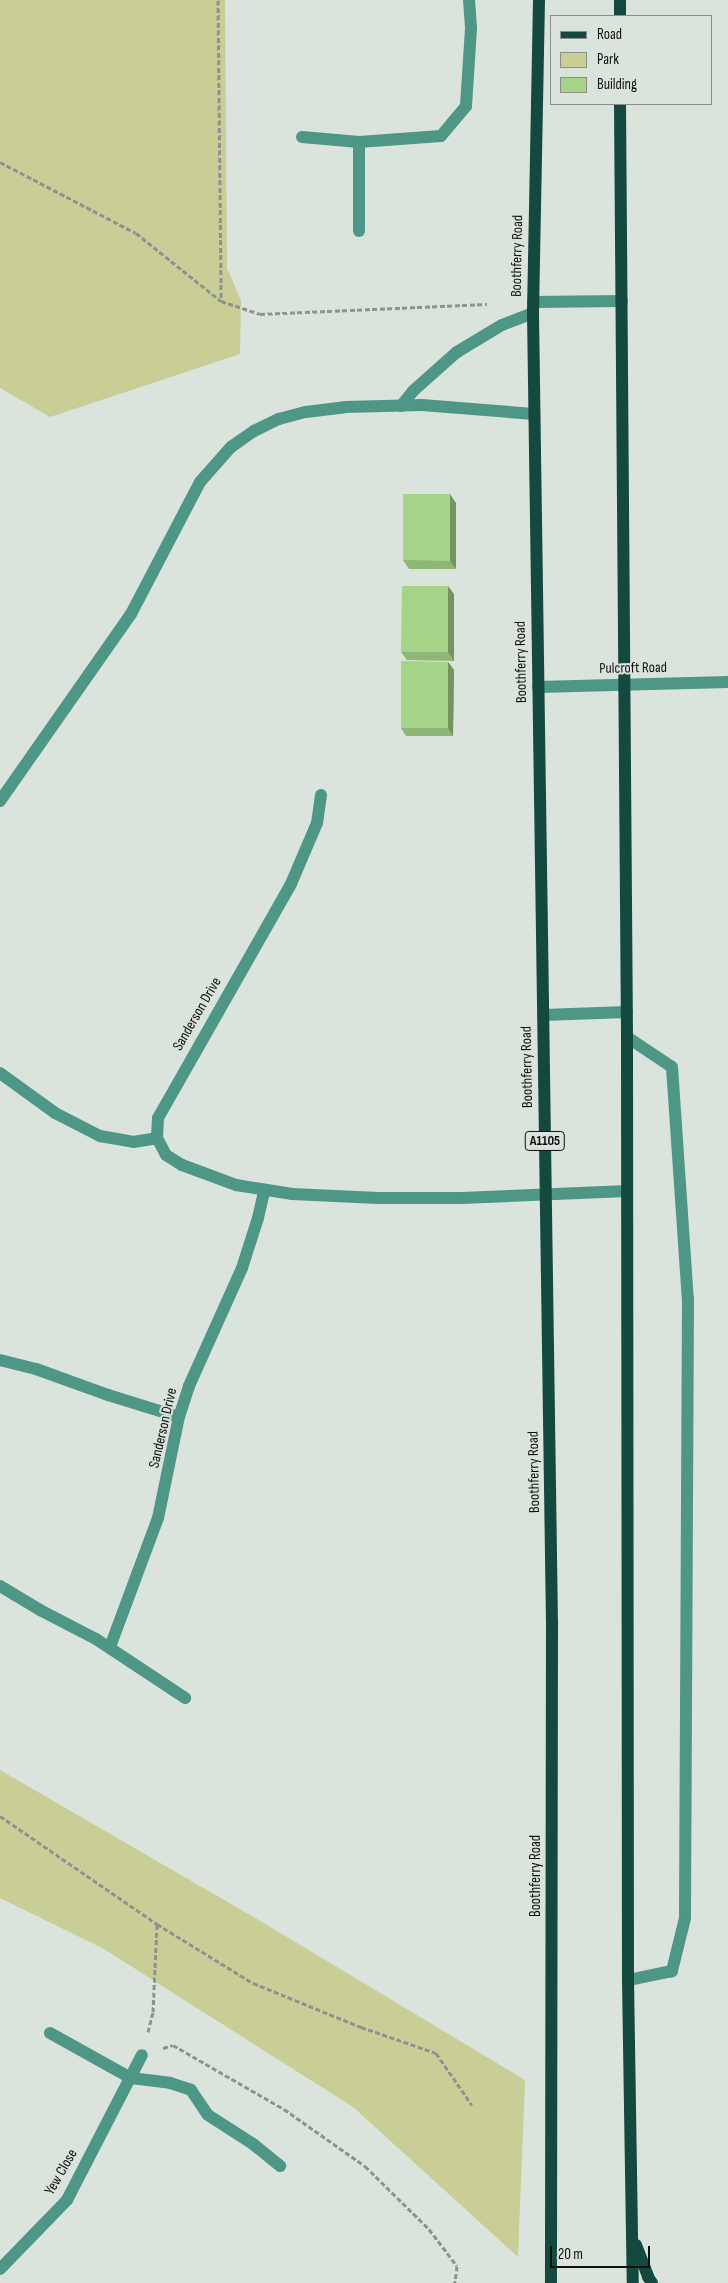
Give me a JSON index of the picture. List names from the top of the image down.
{
  "streets": {
    "main road": ["Boothferry Road", "A1105"],
    "street": ["Pulcroft Road", "Sanderson Drive", "Yew Close"]
  },
  "crossings": [
    ["Boothferry Road", "Pulcroft Road"]
  ],
  "legend": ["Road", "Park", "Building"],
  "scale_bar": "20 m"
}
